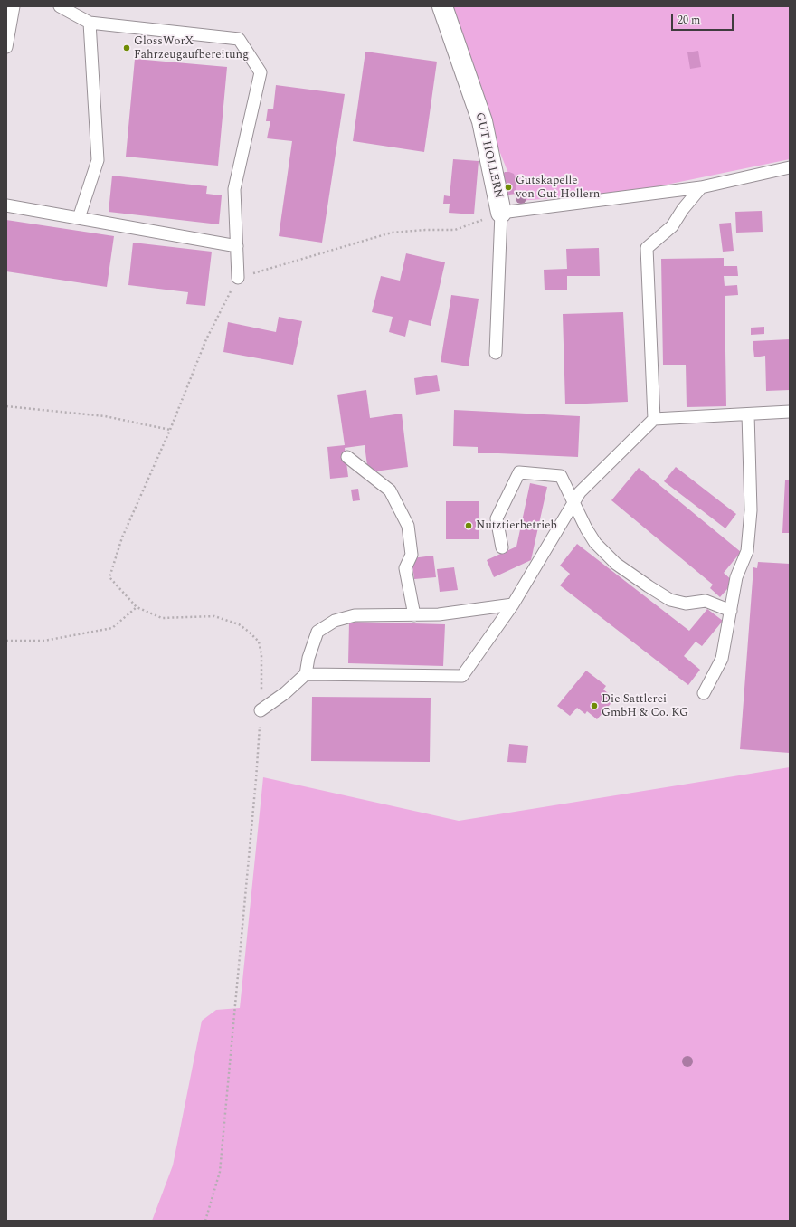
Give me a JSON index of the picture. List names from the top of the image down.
{
  "streets": {
    "street": ["GUT HOLLERN"]
  },
  "places": [
    "GlossWorX Fahrzeugaufbereitung",
    "Gutskapelle von Gut Hollern",
    "Nutztierbetrieb",
    "Die Sattlerei GmbH & Co. KG"
  ],
  "scale_bar": "20 m"
}
